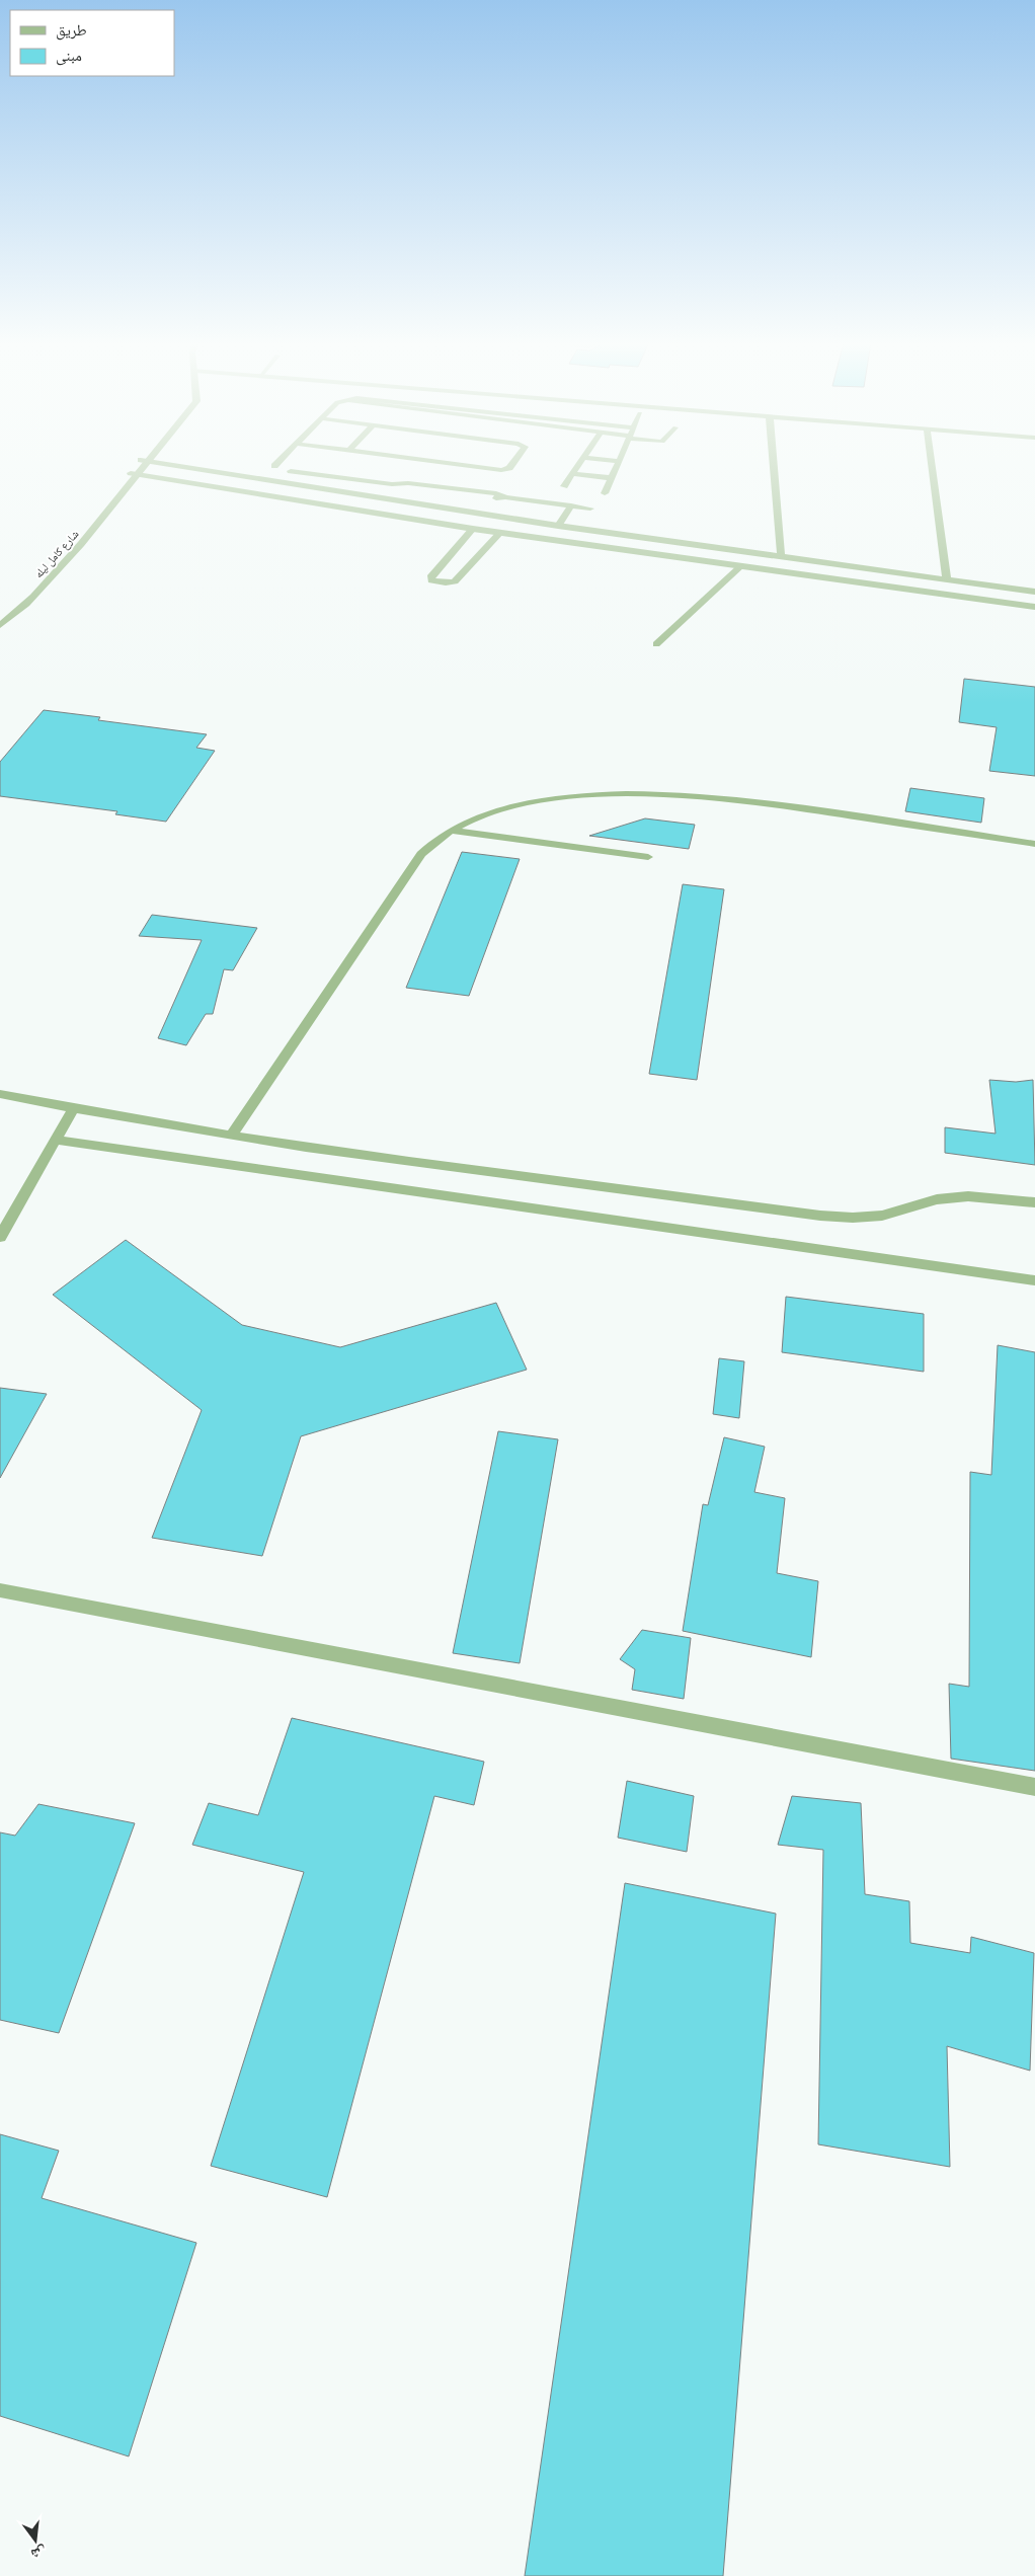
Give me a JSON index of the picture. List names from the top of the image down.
{
  "streets": {
    "street": ["شارع كامل ليله"]
  },
  "legend": ["طريق", "مبنى"],
  "north": "bottom"
}
